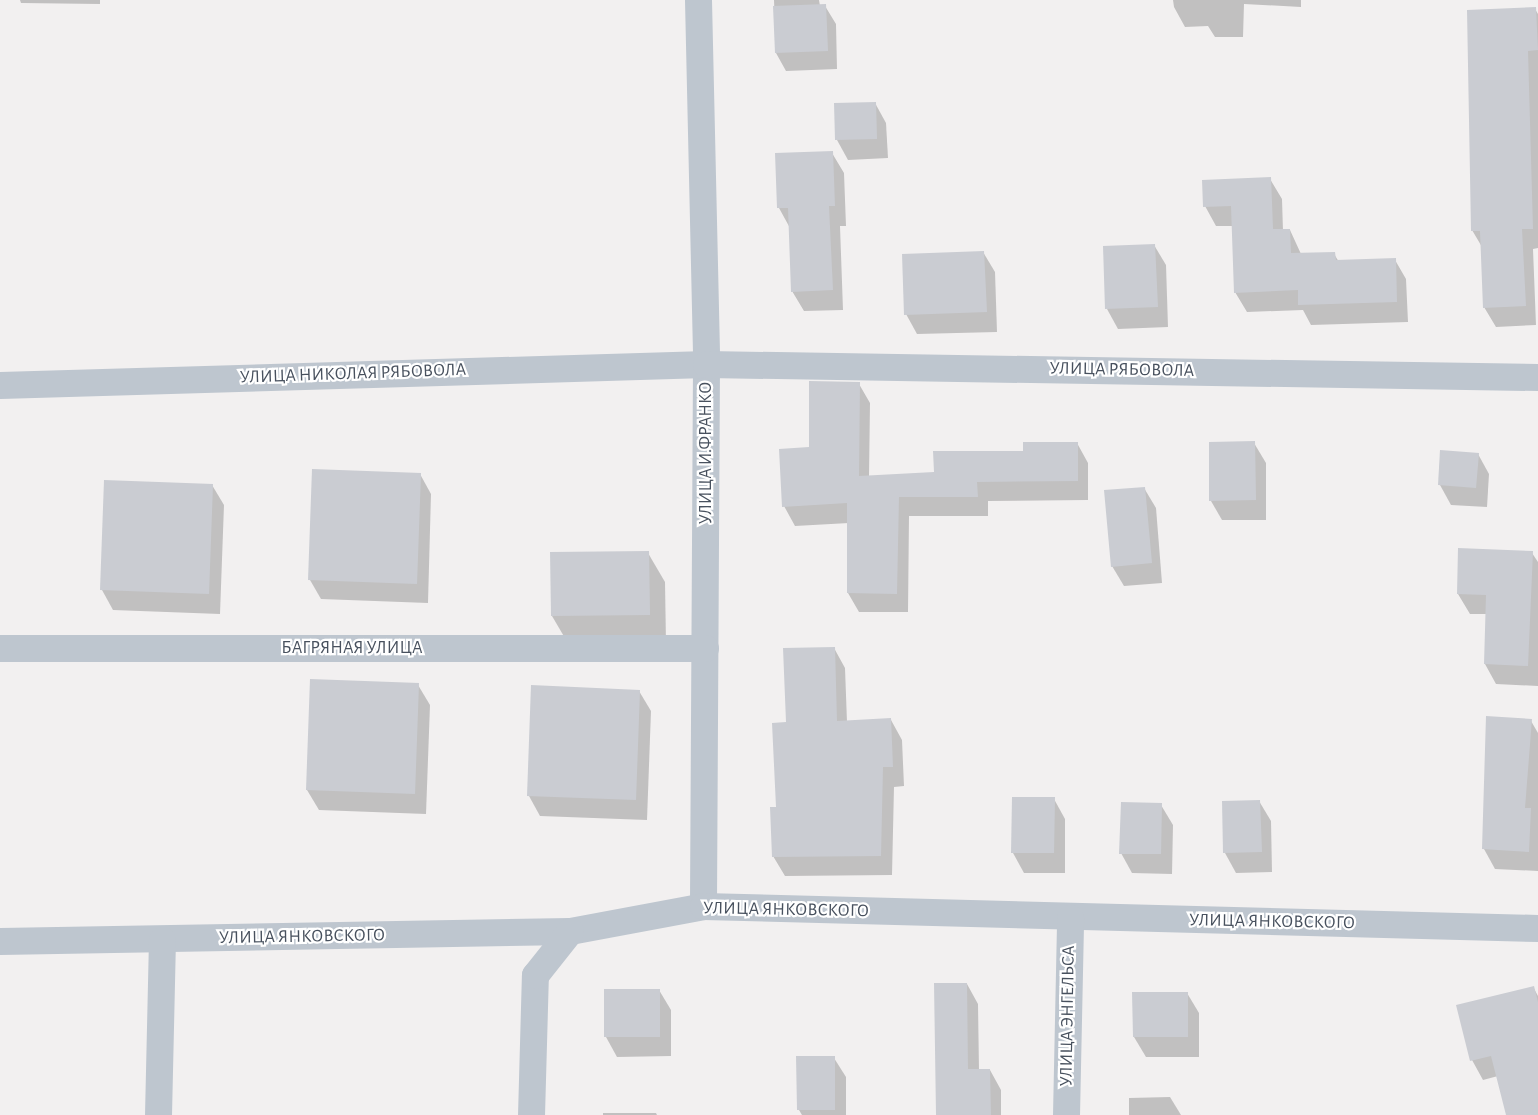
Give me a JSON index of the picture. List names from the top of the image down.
{
  "streets": {
    "street": [
      "УЛИЦА РЯБОВОЛА",
      "УЛИЦА НИКОЛАЯ РЯБОВОЛА",
      "УЛИЦА И.ФРАНКО",
      "БАГРЯНАЯ УЛИЦА",
      "УЛИЦА ЯНКОВСКОГО",
      "УЛИЦА ЭНГЕЛЬСА"
    ]
  },
  "crossings": [
    ["УЛИЦА РЯБОВОЛА", "УЛИЦА НИКОЛАЯ РЯБОВОЛА"],
    ["УЛИЦА РЯБОВОЛА", "УЛИЦА И.ФРАНКО"],
    ["УЛИЦА НИКОЛАЯ РЯБОВОЛА", "УЛИЦА И.ФРАНКО"],
    ["УЛИЦА И.ФРАНКО", "БАГРЯНАЯ УЛИЦА"],
    ["УЛИЦА И.ФРАНКО", "УЛИЦА ЯНКОВСКОГО"],
    ["УЛИЦА ЯНКОВСКОГО", "УЛИЦА ЭНГЕЛЬСА"]
  ]
}
